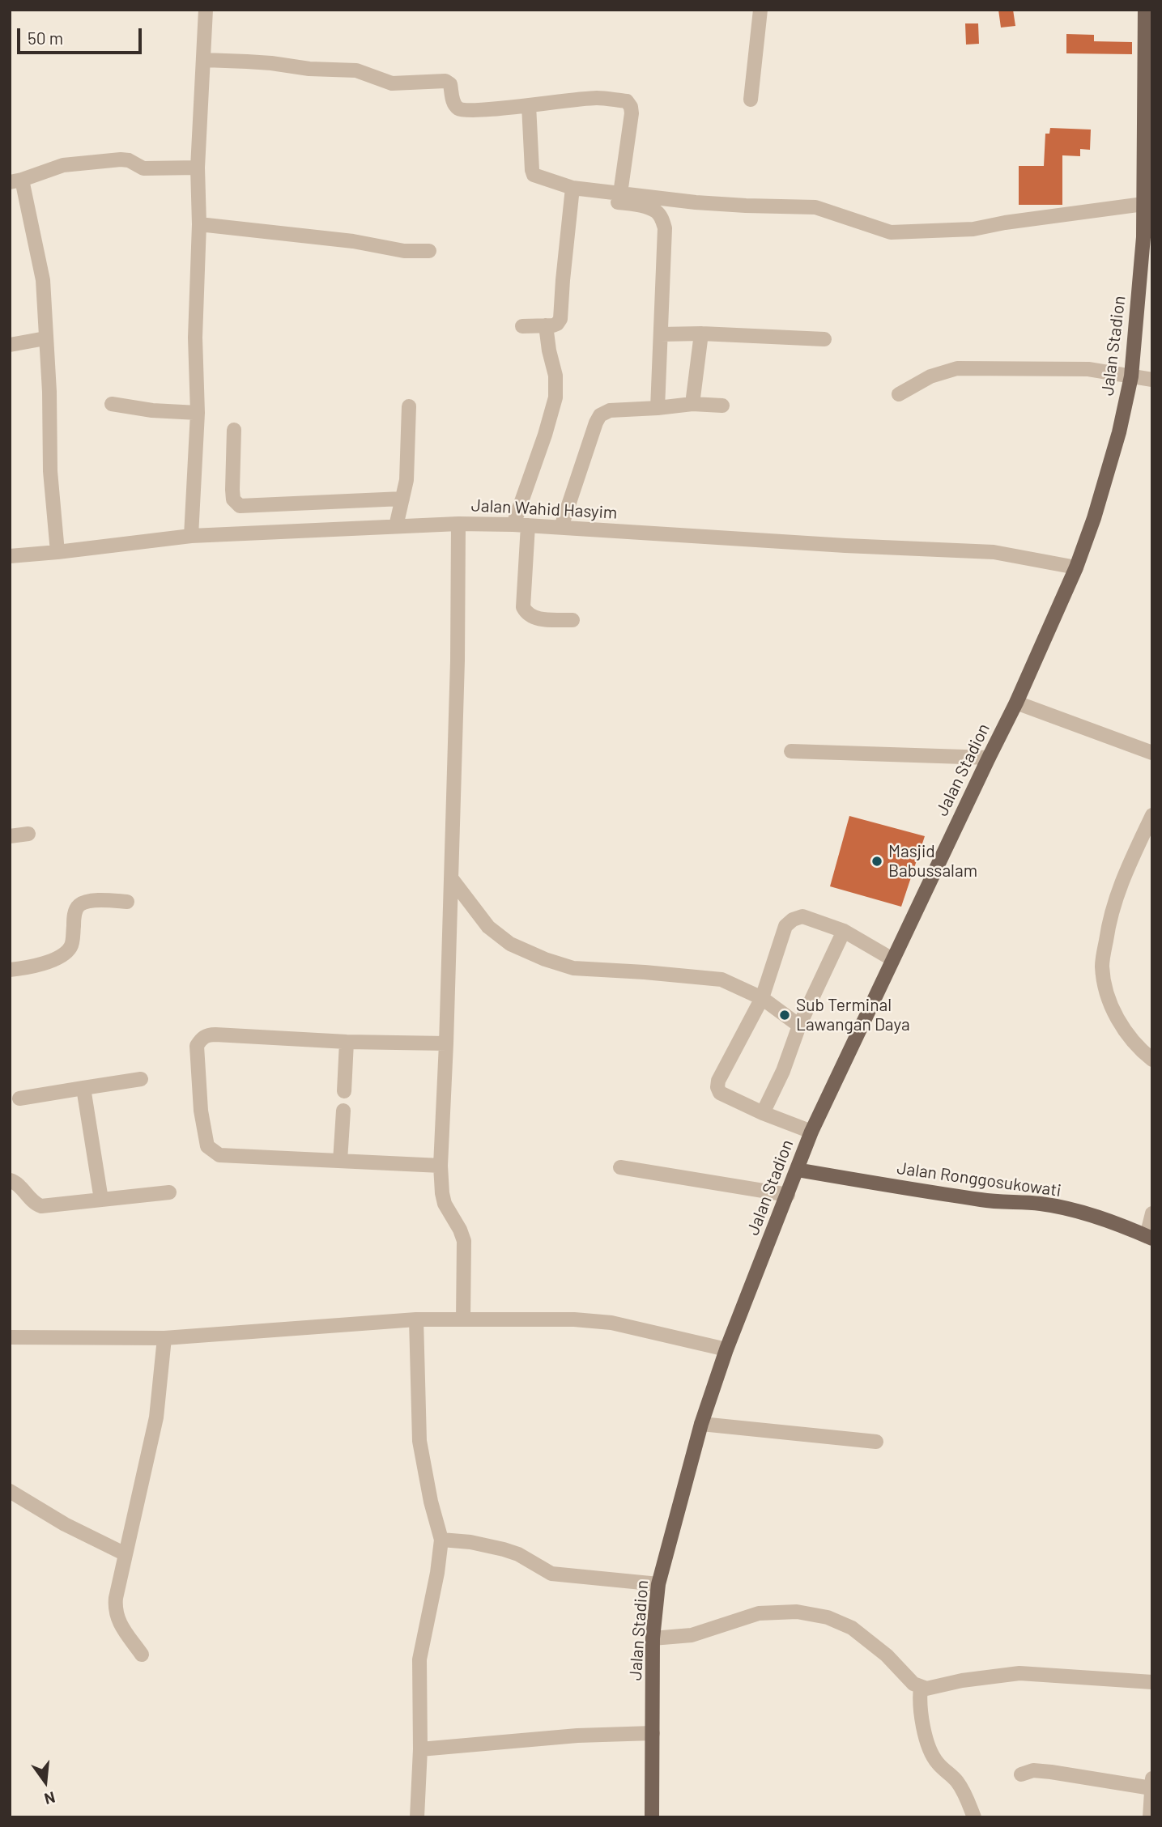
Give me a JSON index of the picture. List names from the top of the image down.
{
  "streets": {
    "main road": ["Jalan Stadion", "Jalan Ronggosukowati"],
    "street": ["Jalan Wahid Hasyim"]
  },
  "crossings": [
    ["Jalan Stadion", "Jalan Wahid Hasyim"],
    ["Jalan Stadion", "Jalan Ronggosukowati"]
  ],
  "places": ["Masjid Babussalam", "Sub Terminal Lawangan Daya"],
  "scale_bar": "50 m",
  "north": "bottom"
}
